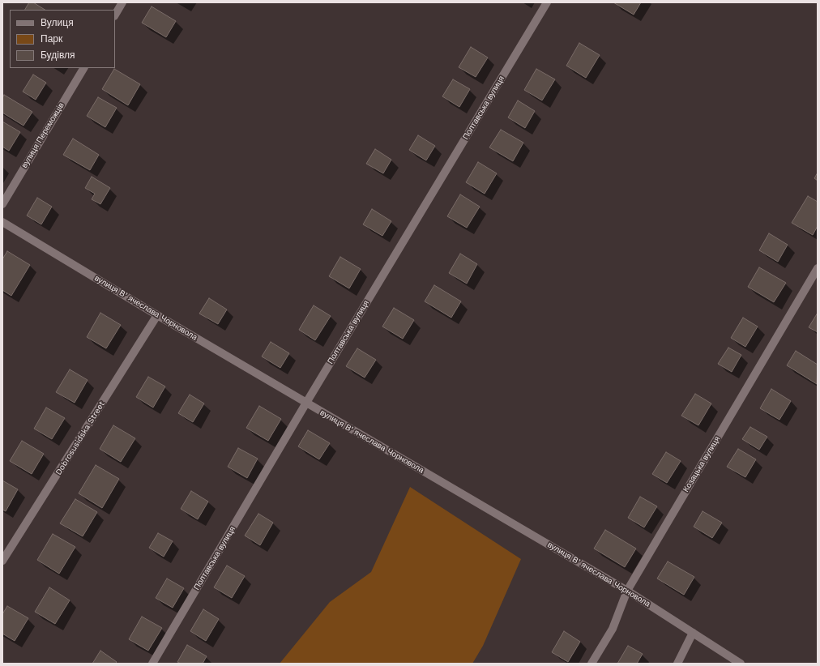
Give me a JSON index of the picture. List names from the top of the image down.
{
  "streets": {
    "street": [
      "Полтавська вулиця",
      "вулиця Переможців",
      "вулиця Вʼячеслава Чорновола",
      "Dobrosusidska Street",
      "Козацька вулиця"
    ]
  },
  "crossings": [
    ["Полтавська вулиця", "вулиця Вʼячеслава Чорновола"],
    ["вулиця Вʼячеслава Чорновола", "Dobrosusidska Street"],
    ["вулиця Вʼячеслава Чорновола", "Козацька вулиця"]
  ],
  "legend": ["Вулиця", "Парк", "Будівля"]
}
